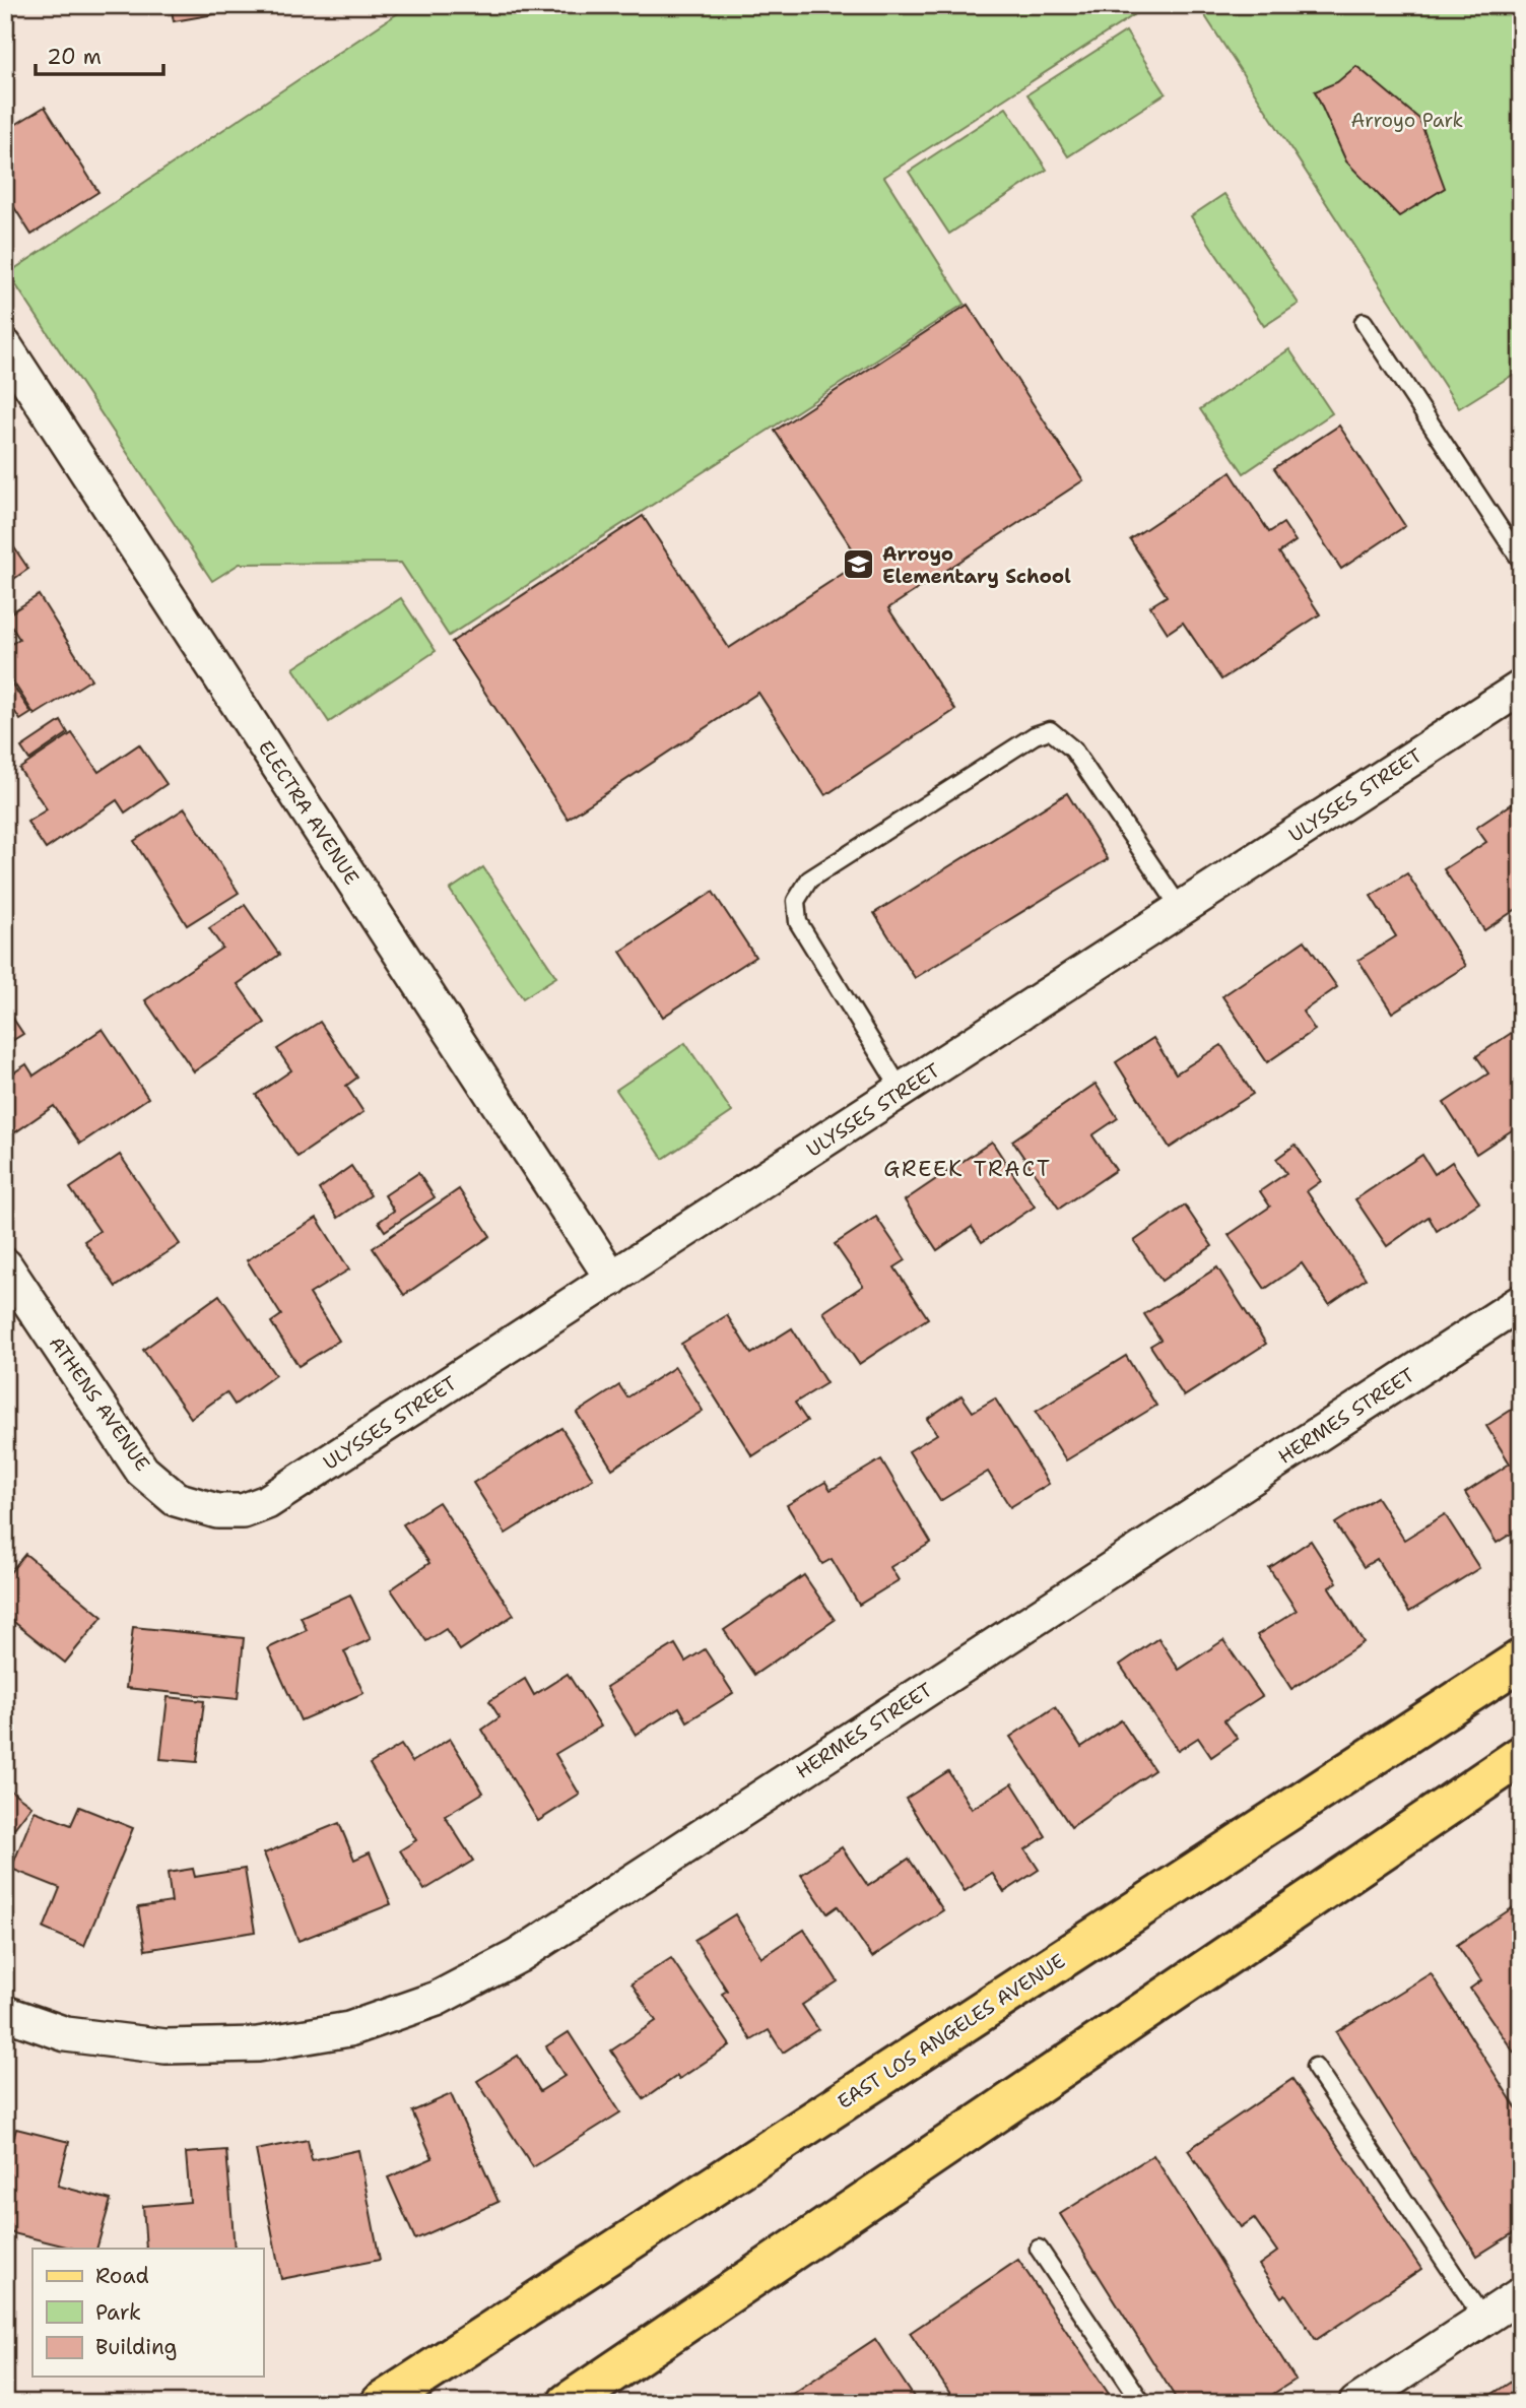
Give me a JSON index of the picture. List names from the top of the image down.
{
  "streets": {
    "main road": ["EAST LOS ANGELES AVENUE"],
    "street": [
      "ULYSSES STREET",
      "ELECTRA AVENUE",
      "ATHENS AVENUE",
      "HERMES STREET"
    ]
  },
  "crossings": [
    ["ULYSSES STREET", "ELECTRA AVENUE"],
    ["ULYSSES STREET", "ATHENS AVENUE"]
  ],
  "districts": ["GREEK TRACT"],
  "parks": ["Arroyo Park"],
  "places": {
    "school or university": ["Arroyo Elementary School"]
  },
  "legend": ["Road", "Park", "Building"],
  "scale_bar": "20 m"
}
